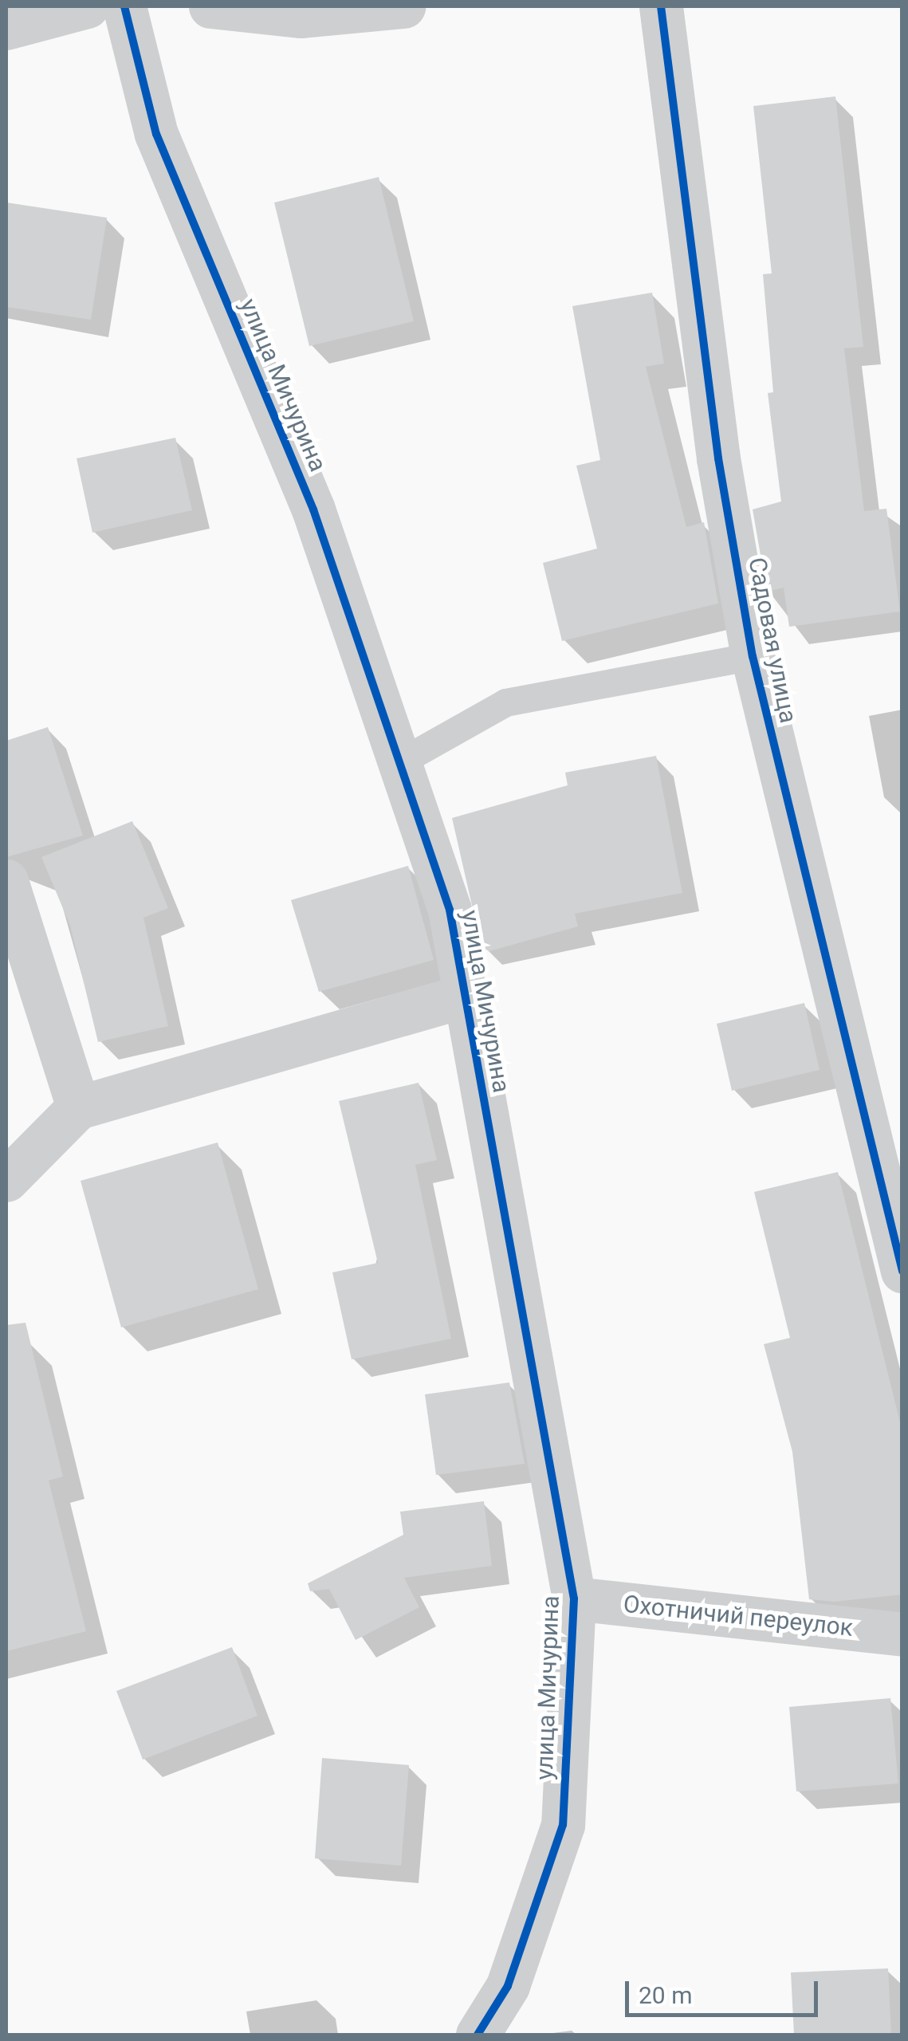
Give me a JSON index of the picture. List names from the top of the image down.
{
  "streets": {
    "street": ["улица Мичурина", "Садовая улица", "Охотничий переулок"]
  },
  "crossings": [
    ["улица Мичурина", "Охотничий переулок"]
  ],
  "scale_bar": "20 m"
}
